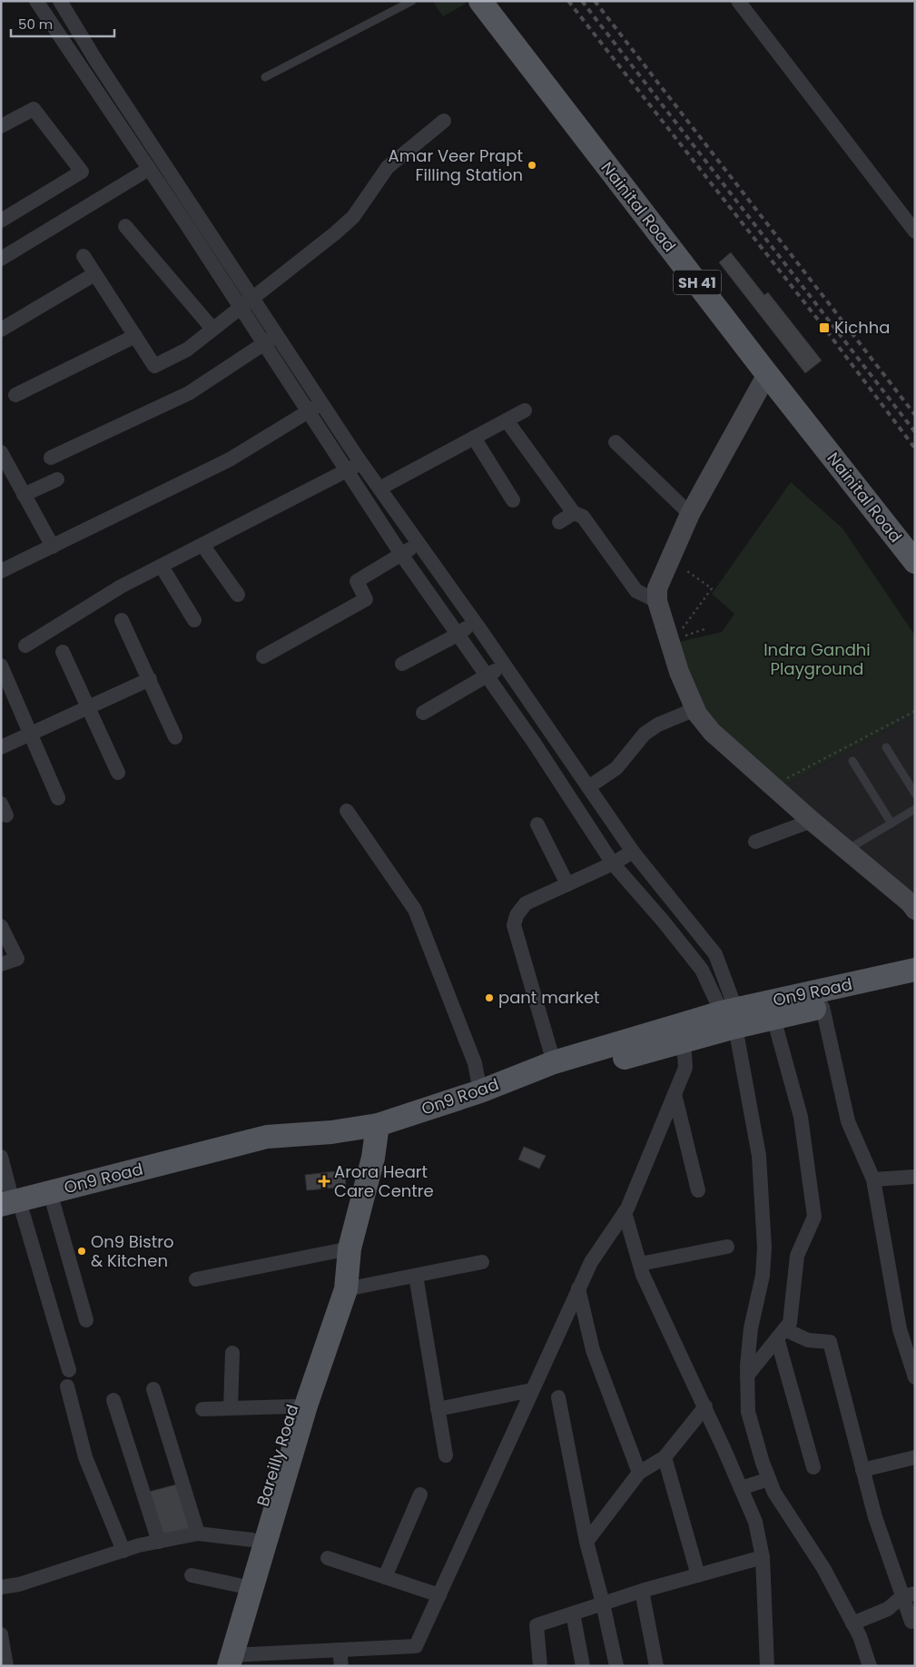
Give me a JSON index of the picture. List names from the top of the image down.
{
  "streets": {
    "main road": [
      "Nainital Road",
      "SH 41",
      "On9 Road",
      "Bareilly Road"
    ]
  },
  "crossings": [
    ["On9 Road", "Bareilly Road"]
  ],
  "parks": ["Indra Gandhi Playground"],
  "places": {
    "other": ["Amar Veer Prapt Filling Station", "pant market", "On9 Bistro & Kitchen"],
    "transit": ["Kichha"],
    "health": ["Arora Heart Care Centre"]
  },
  "scale_bar": "50 m"
}
